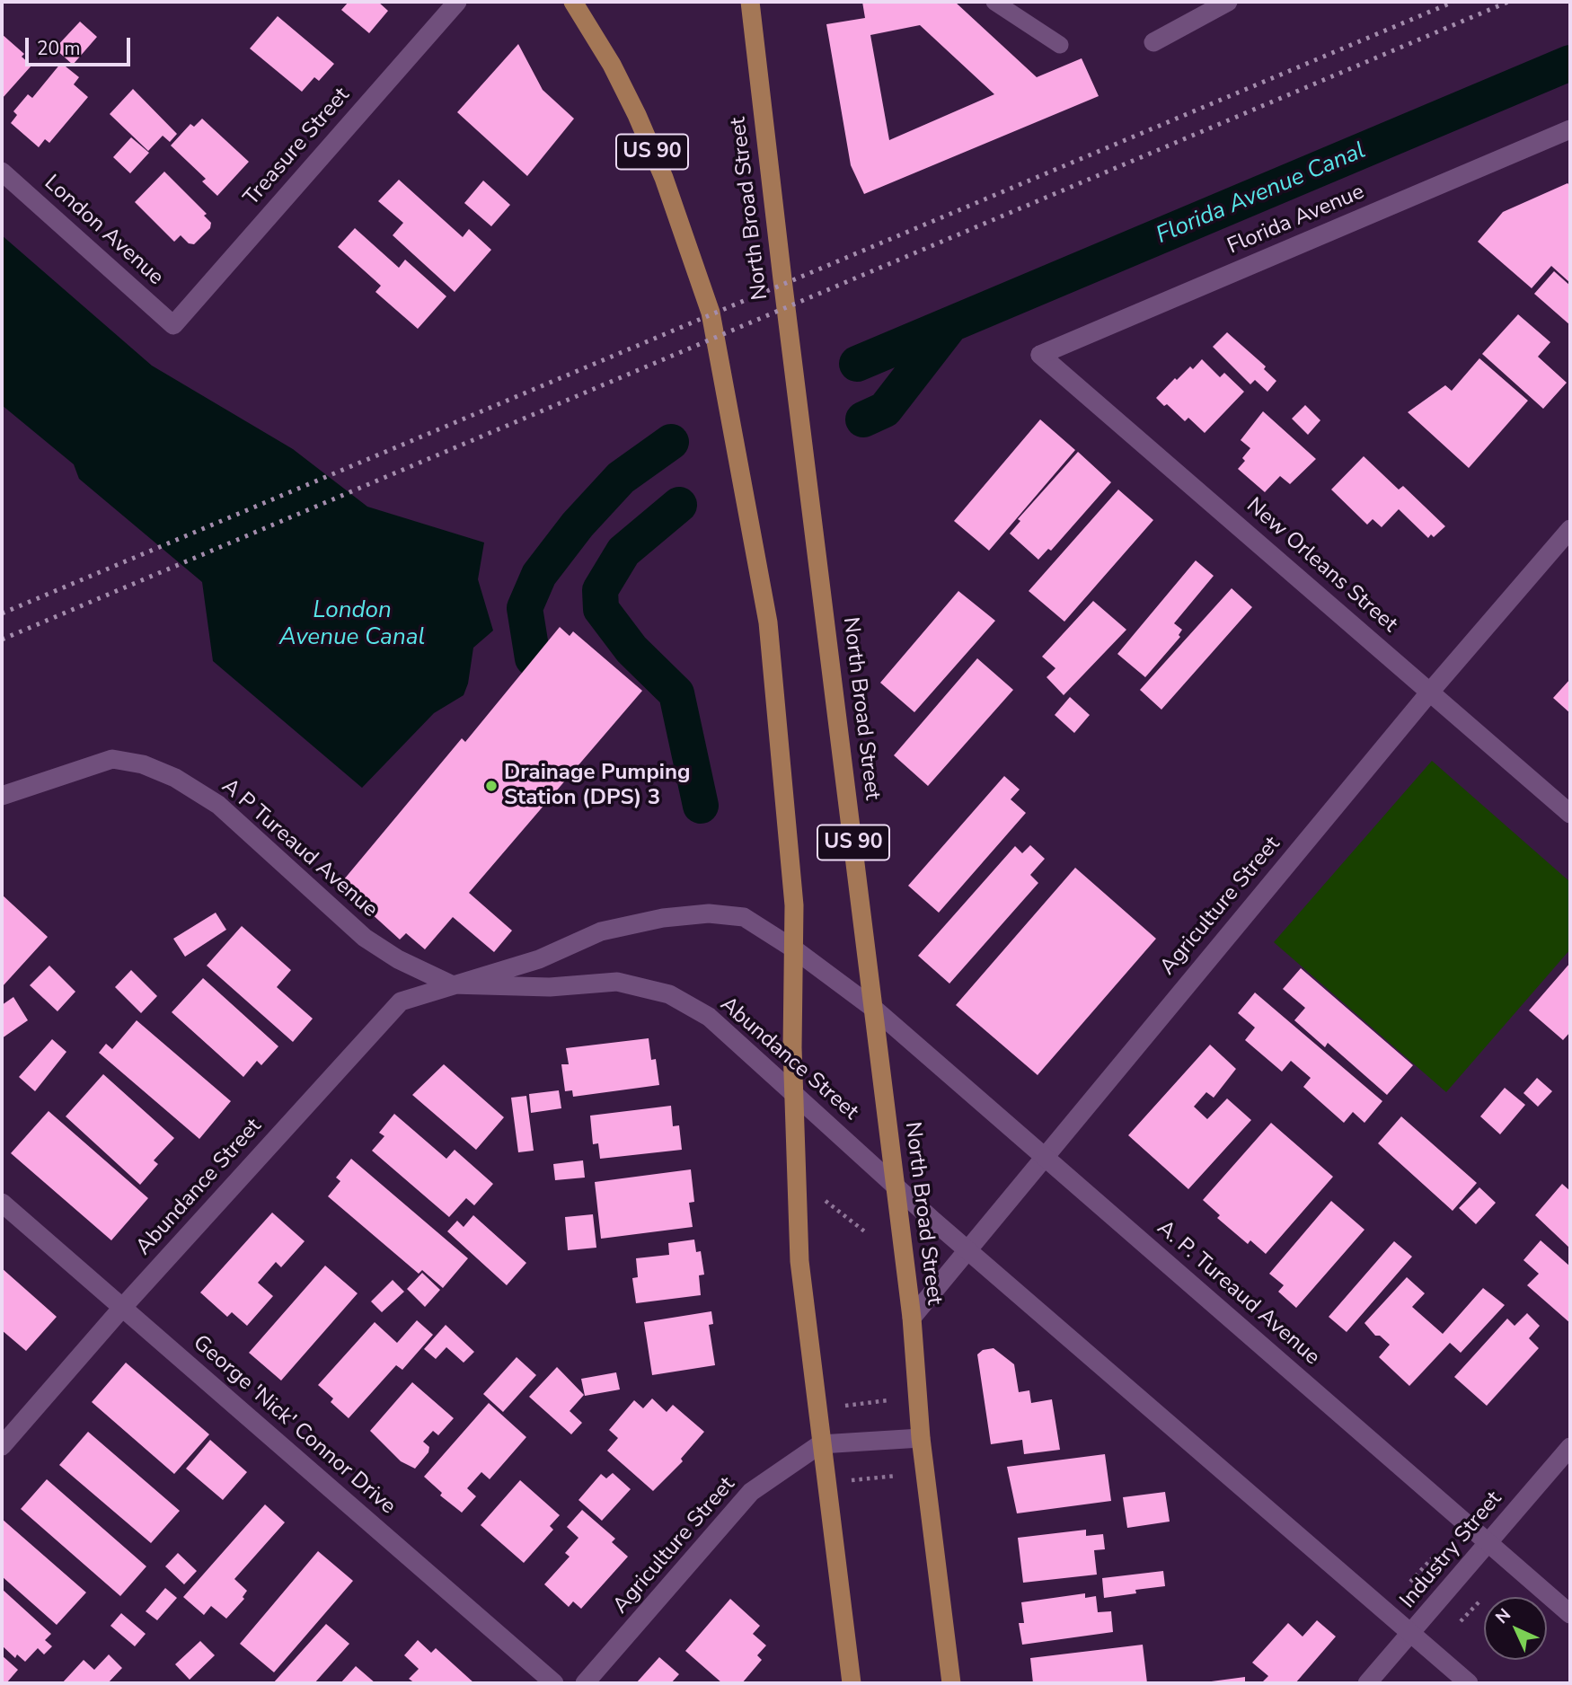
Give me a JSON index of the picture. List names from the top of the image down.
{
  "streets": {
    "main road": ["US 90", "North Broad Street"],
    "street": [
      "Treasure Street",
      "Florida Avenue",
      "London Avenue",
      "New Orleans Street",
      "A P Tureaud Avenue",
      "Agriculture Street",
      "Abundance Street",
      "A. P. Tureaud Avenue",
      "George 'Nick' Connor Drive",
      "Industry Street"
    ]
  },
  "crossings": [
    ["Treasure Street", "London Avenue"],
    ["US 90", "Agriculture Street"],
    ["US 90", "Abundance Street"],
    ["North Broad Street", "Agriculture Street"],
    ["North Broad Street", "Abundance Street"],
    ["North Broad Street", "A. P. Tureaud Avenue"],
    ["Florida Avenue", "New Orleans Street"],
    ["New Orleans Street", "Agriculture Street"],
    ["A P Tureaud Avenue", "Abundance Street"],
    ["Agriculture Street", "A. P. Tureaud Avenue"],
    ["Abundance Street", "A. P. Tureaud Avenue"],
    ["Abundance Street", "George 'Nick' Connor Drive"],
    ["A. P. Tureaud Avenue", "Industry Street"]
  ],
  "water": ["Florida Avenue Canal", "London Avenue Canal"],
  "places": ["Drainage Pumping Station (DPS) 3"],
  "scale_bar": "20 m",
  "north": "top left"
}
